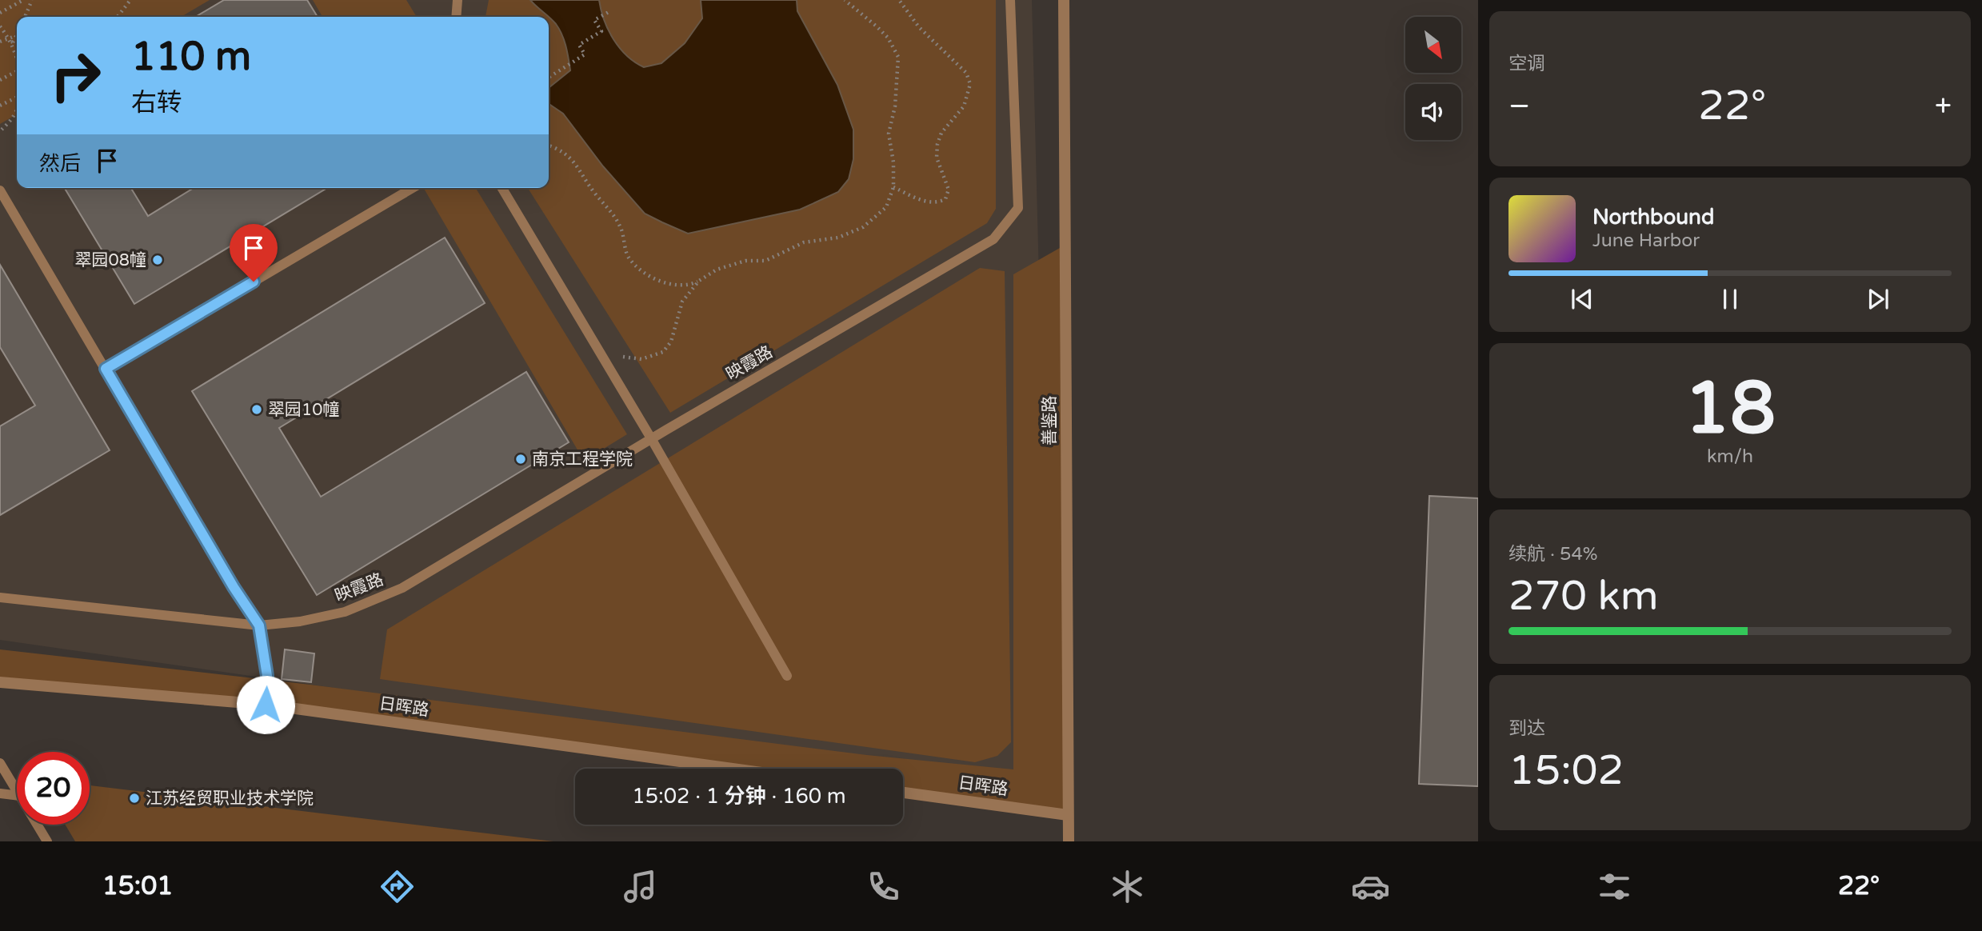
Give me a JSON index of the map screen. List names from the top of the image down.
{
  "streets": {
    "street": ["善鉴路", "日晖路"],
    "lane": ["映霞路"]
  },
  "crossings": [
    ["善鉴路", "日晖路"]
  ],
  "places": [
    "翠园08幢",
    "翠园10幢",
    "南京工程学院",
    "江苏经贸职业技术学院"
  ],
  "north": "bottom right",
  "page": {
    "tile": [
      "空调",
      ["18", "km/h"],
      ["续航 · 54%", "270 km"],
      ["到达", "15:02"]
    ],
    "turn": ["110 m", "右转"],
    "heat": ["−", "22°", "+"],
    "then": "然后",
    "song": ["Northbound", "June Harbor"],
    "limit": "20",
    "trip": "15:02 · 1 分钟 · 160 m",
    "tabs": ["15:01", "22°"]
  }
}
